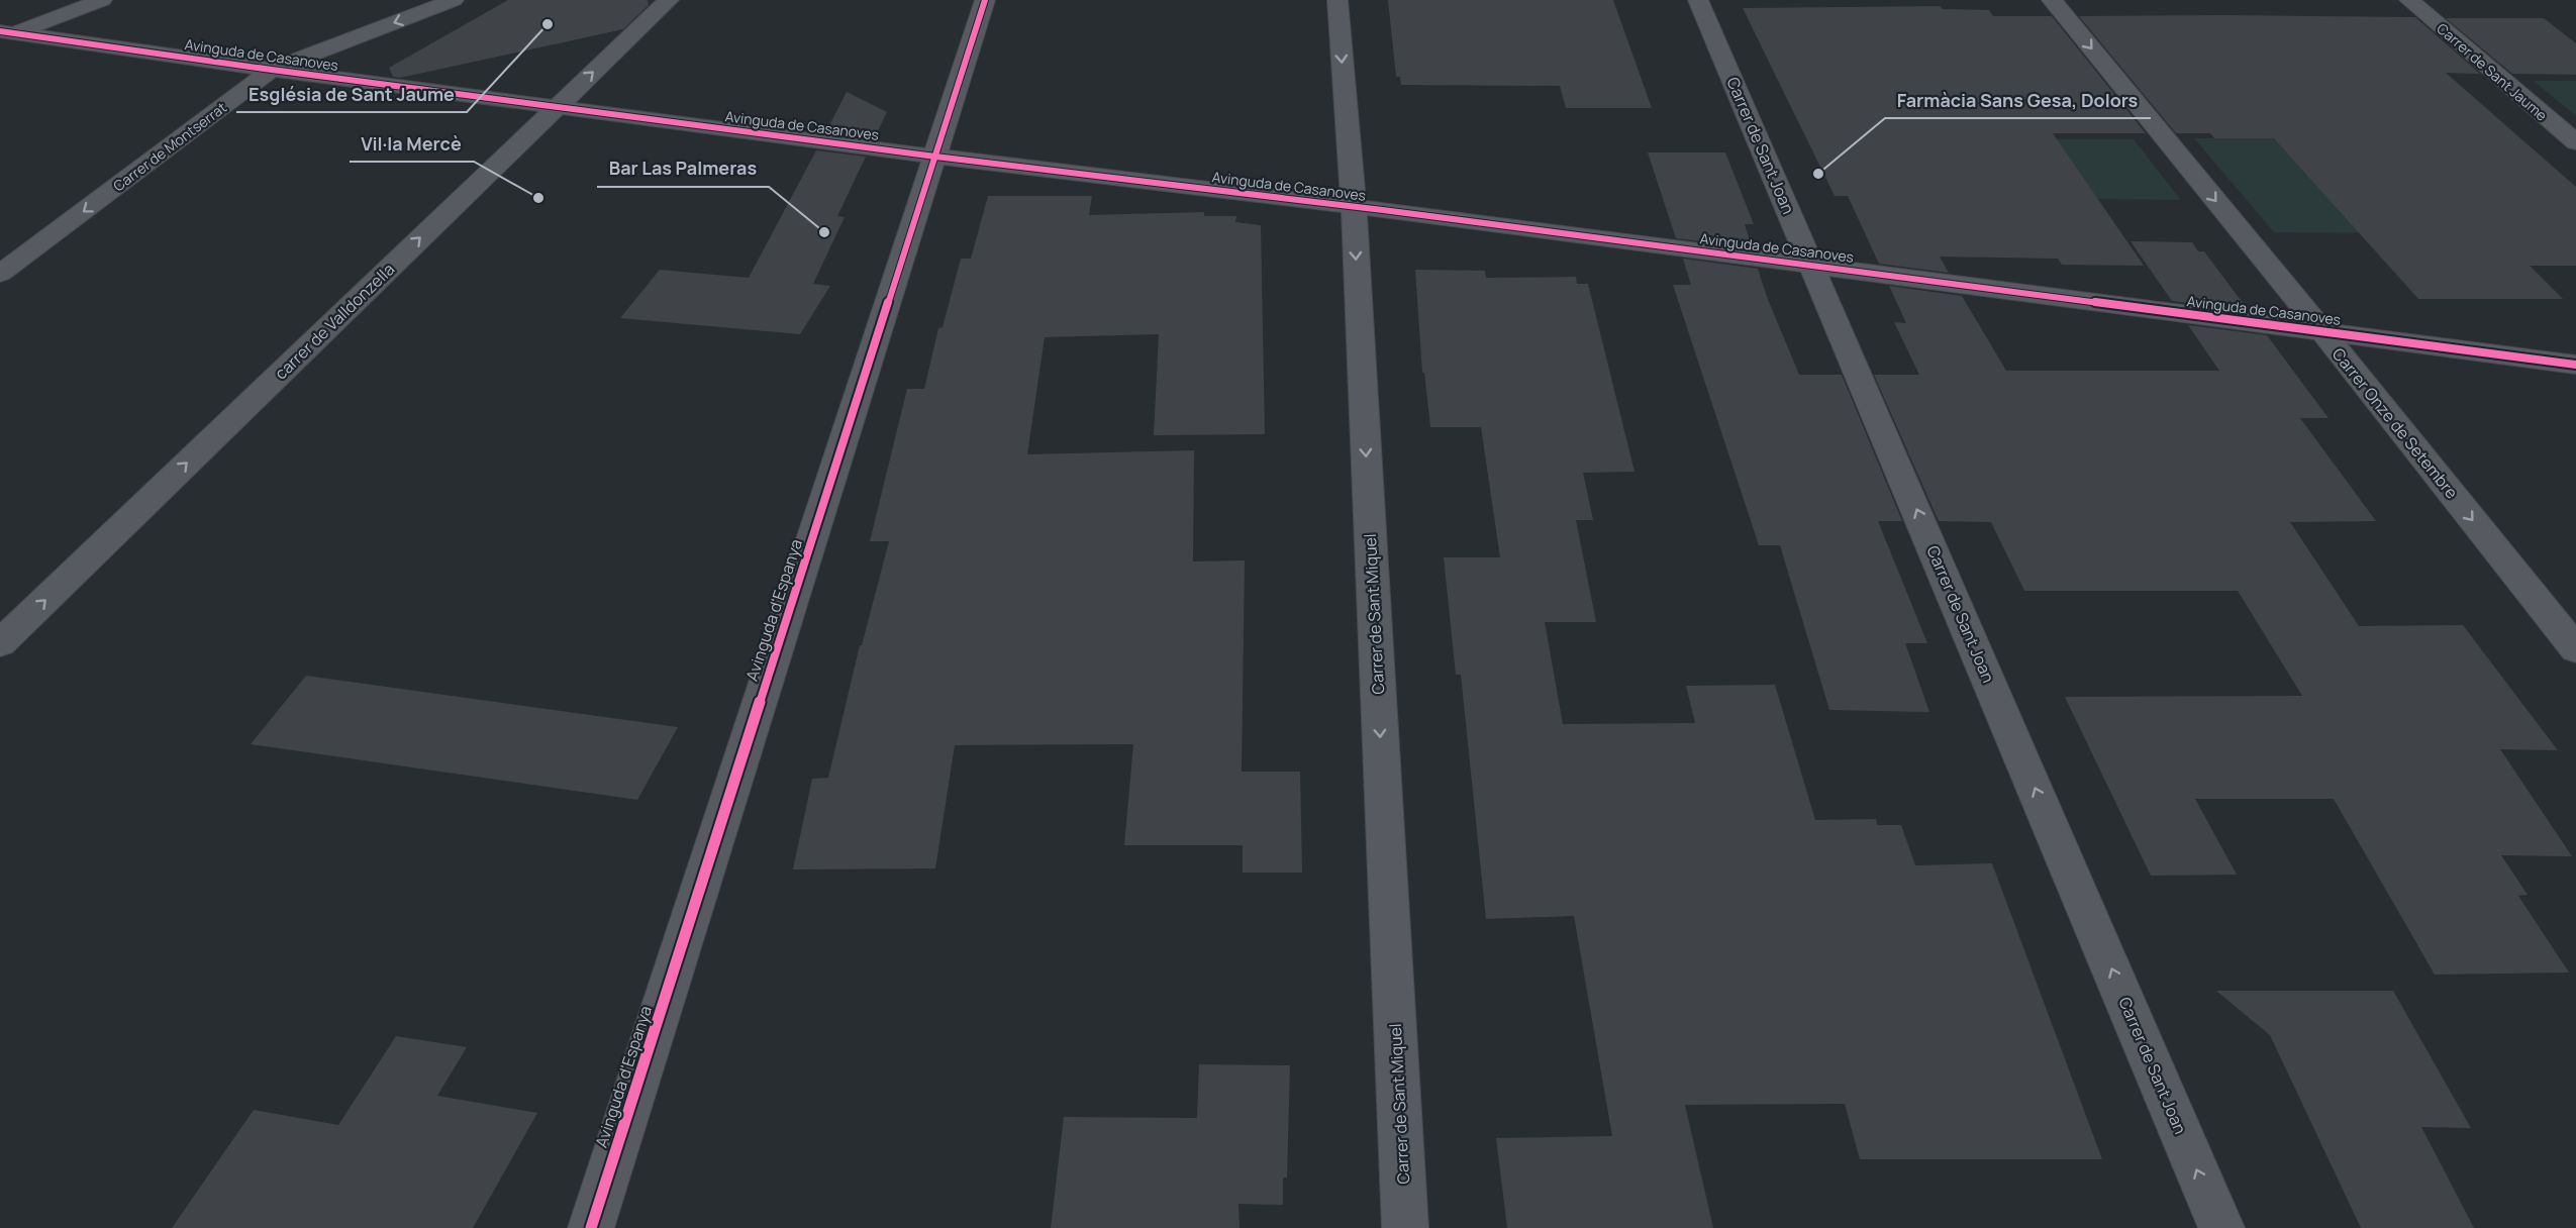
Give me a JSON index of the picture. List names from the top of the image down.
{
  "streets": {
    "street": [
      "Avinguda de Casanoves",
      "Carrer de Sant Jaume",
      "Carrer de Sant Joan",
      "Carrer de Montserrat",
      "carrer de Valldonzella",
      "Carrer Onze de Setembre",
      "Avinguda d'Espanya",
      "Carrer de Sant Miquel"
    ]
  },
  "crossings": [
    ["Avinguda de Casanoves", "Carrer de Sant Joan"],
    ["Avinguda de Casanoves", "Carrer de Montserrat"],
    ["Avinguda de Casanoves", "carrer de Valldonzella"],
    ["Avinguda de Casanoves", "Carrer Onze de Setembre"],
    ["Avinguda de Casanoves", "Avinguda d'Espanya"],
    ["Avinguda de Casanoves", "Carrer de Sant Miquel"]
  ],
  "one_way": [
    "Carrer de Sant Joan",
    "Carrer de Montserrat",
    "carrer de Valldonzella",
    "Carrer Onze de Setembre",
    "Carrer de Sant Miquel"
  ],
  "places": [
    "Església de Sant Jaume",
    "Farmàcia Sans Gesa, Dolors",
    "Vil·la Mercè",
    "Bar Las Palmeras"
  ]
}
